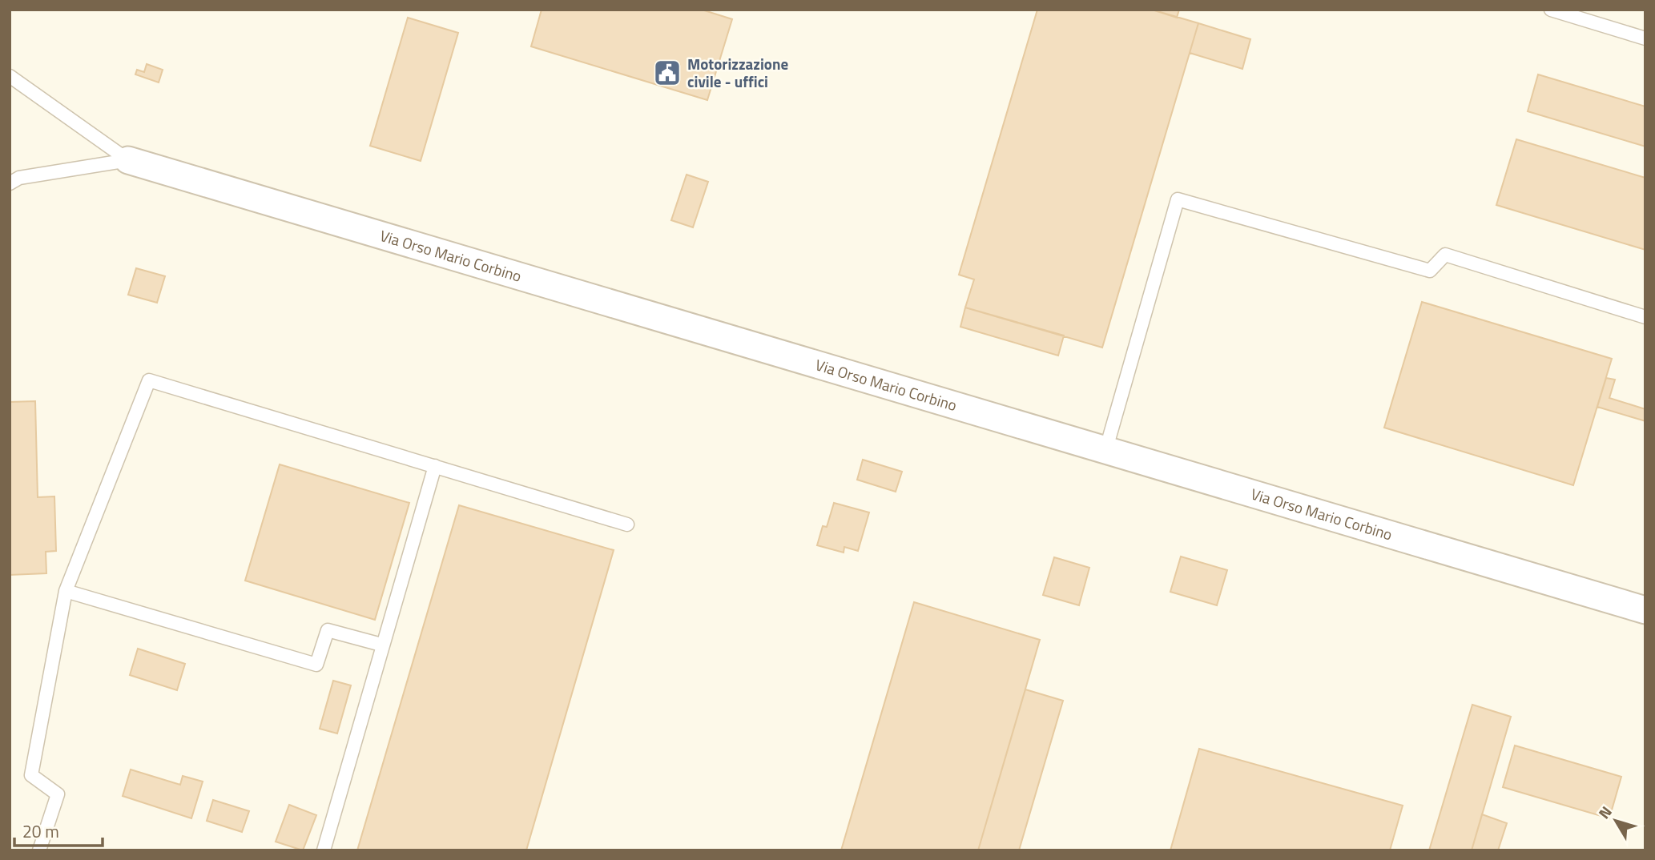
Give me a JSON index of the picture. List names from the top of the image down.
{
  "streets": {
    "street": ["Via Orso Mario Corbino"]
  },
  "places": {
    "public building": ["Motorizzazione civile - uffici"]
  },
  "scale_bar": "20 m",
  "north": "top left"
}
